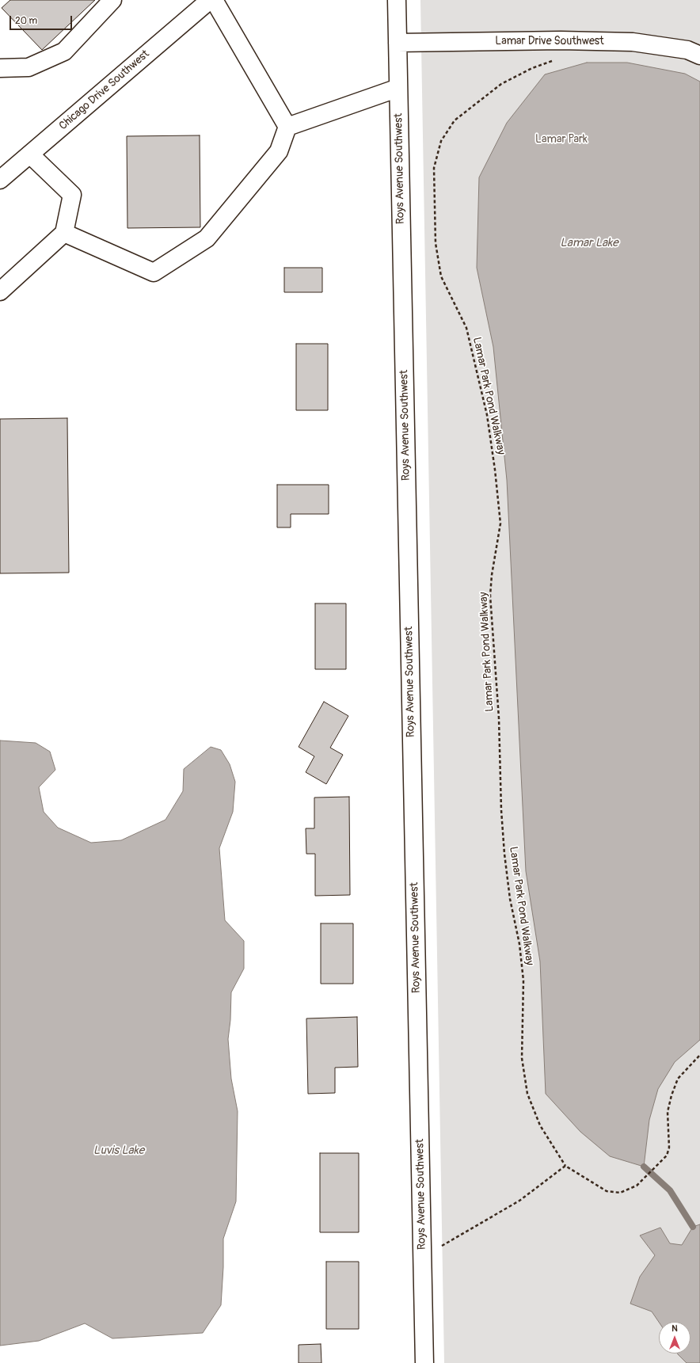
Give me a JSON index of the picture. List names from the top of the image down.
{
  "streets": {
    "street": ["Lamar Drive Southwest", "Chicago Drive Southwest", "Roys Avenue Southwest"],
    "path": ["Lamar Park Pond Walkway"]
  },
  "crossings": [
    ["Lamar Drive Southwest", "Roys Avenue Southwest"]
  ],
  "water": ["Lamar Lake", "Luvis Lake"],
  "parks": ["Lamar Park"],
  "scale_bar": "20 m",
  "north": "top"
}
